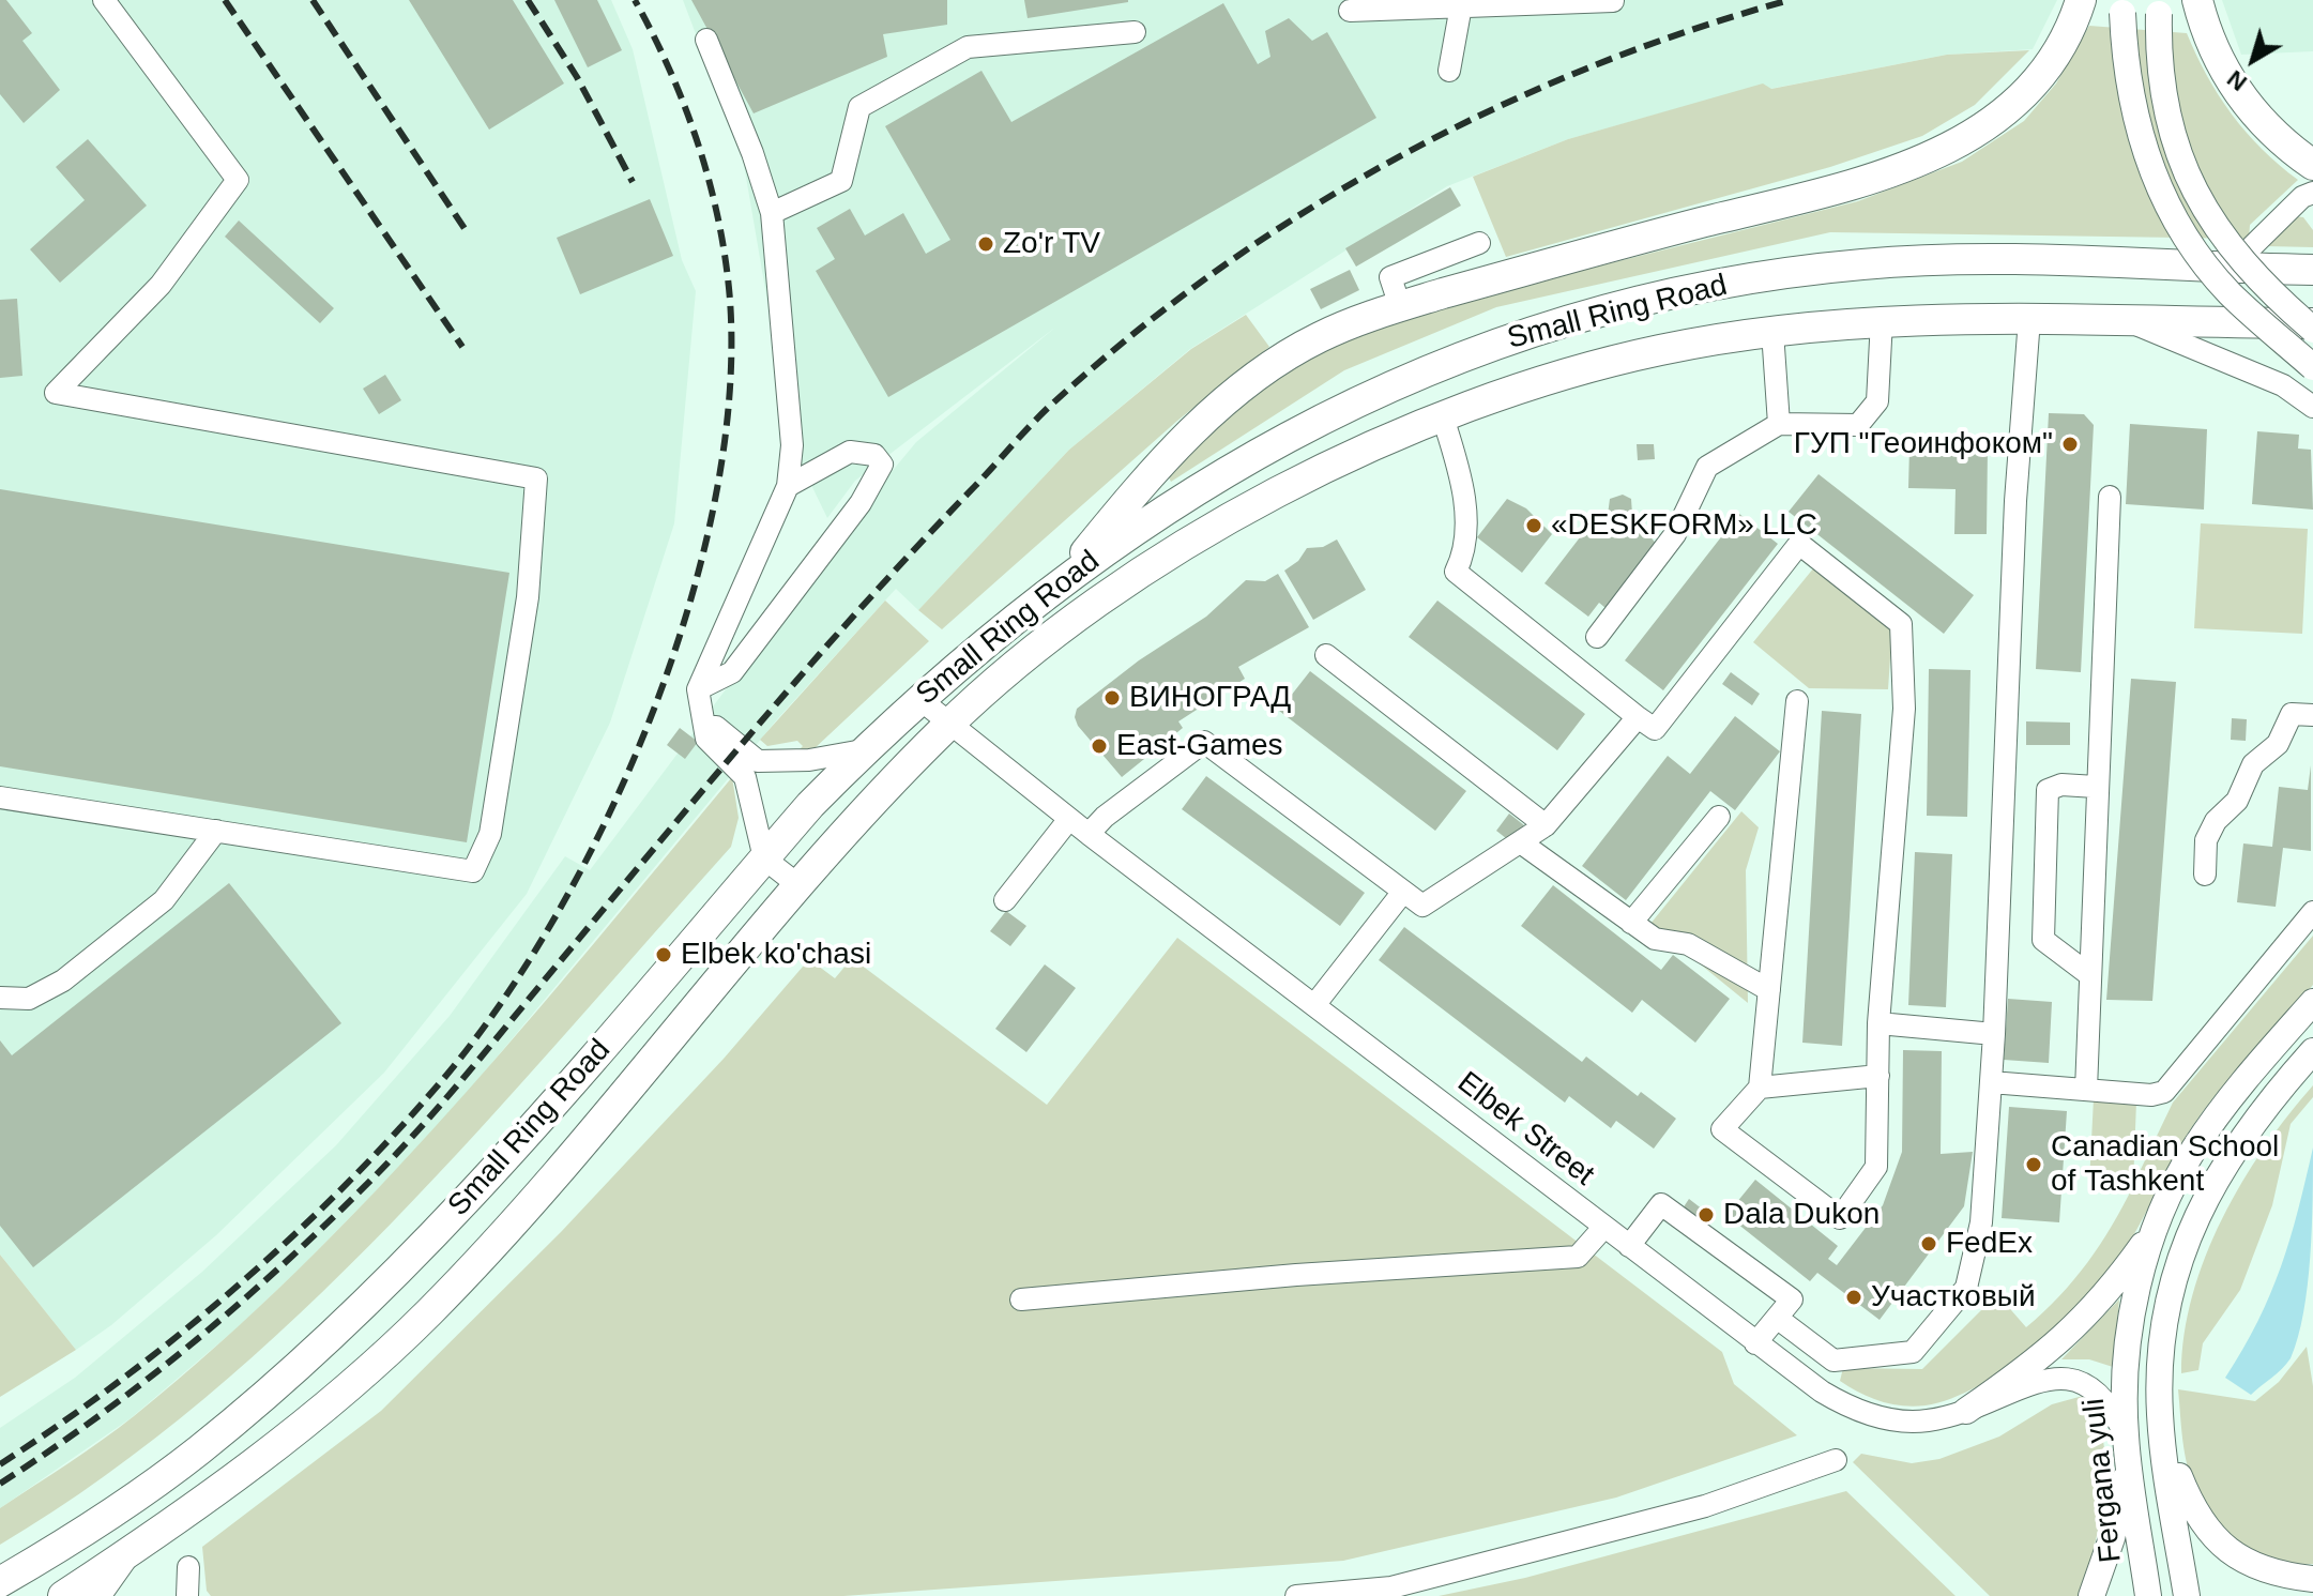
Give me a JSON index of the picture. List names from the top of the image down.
{
  "streets": {
    "highway": ["Small Ring Road"],
    "main road": ["Fergana yuli"],
    "street": ["Elbek Street"]
  },
  "crossings": [
    ["Small Ring Road", "Elbek Street"],
    ["Elbek Street", "Fergana yuli"]
  ],
  "places": [
    "Zo'r TV",
    "ГУП \"Геоинфоком\"",
    "«DESKFORM» LLC",
    "ВИНОГРАД",
    "East-Games",
    "Elbek ko'chasi",
    "Canadian School of Tashkent",
    "Dala Dukon",
    "FedEx",
    "Участковый"
  ],
  "north": "bottom left"
}
